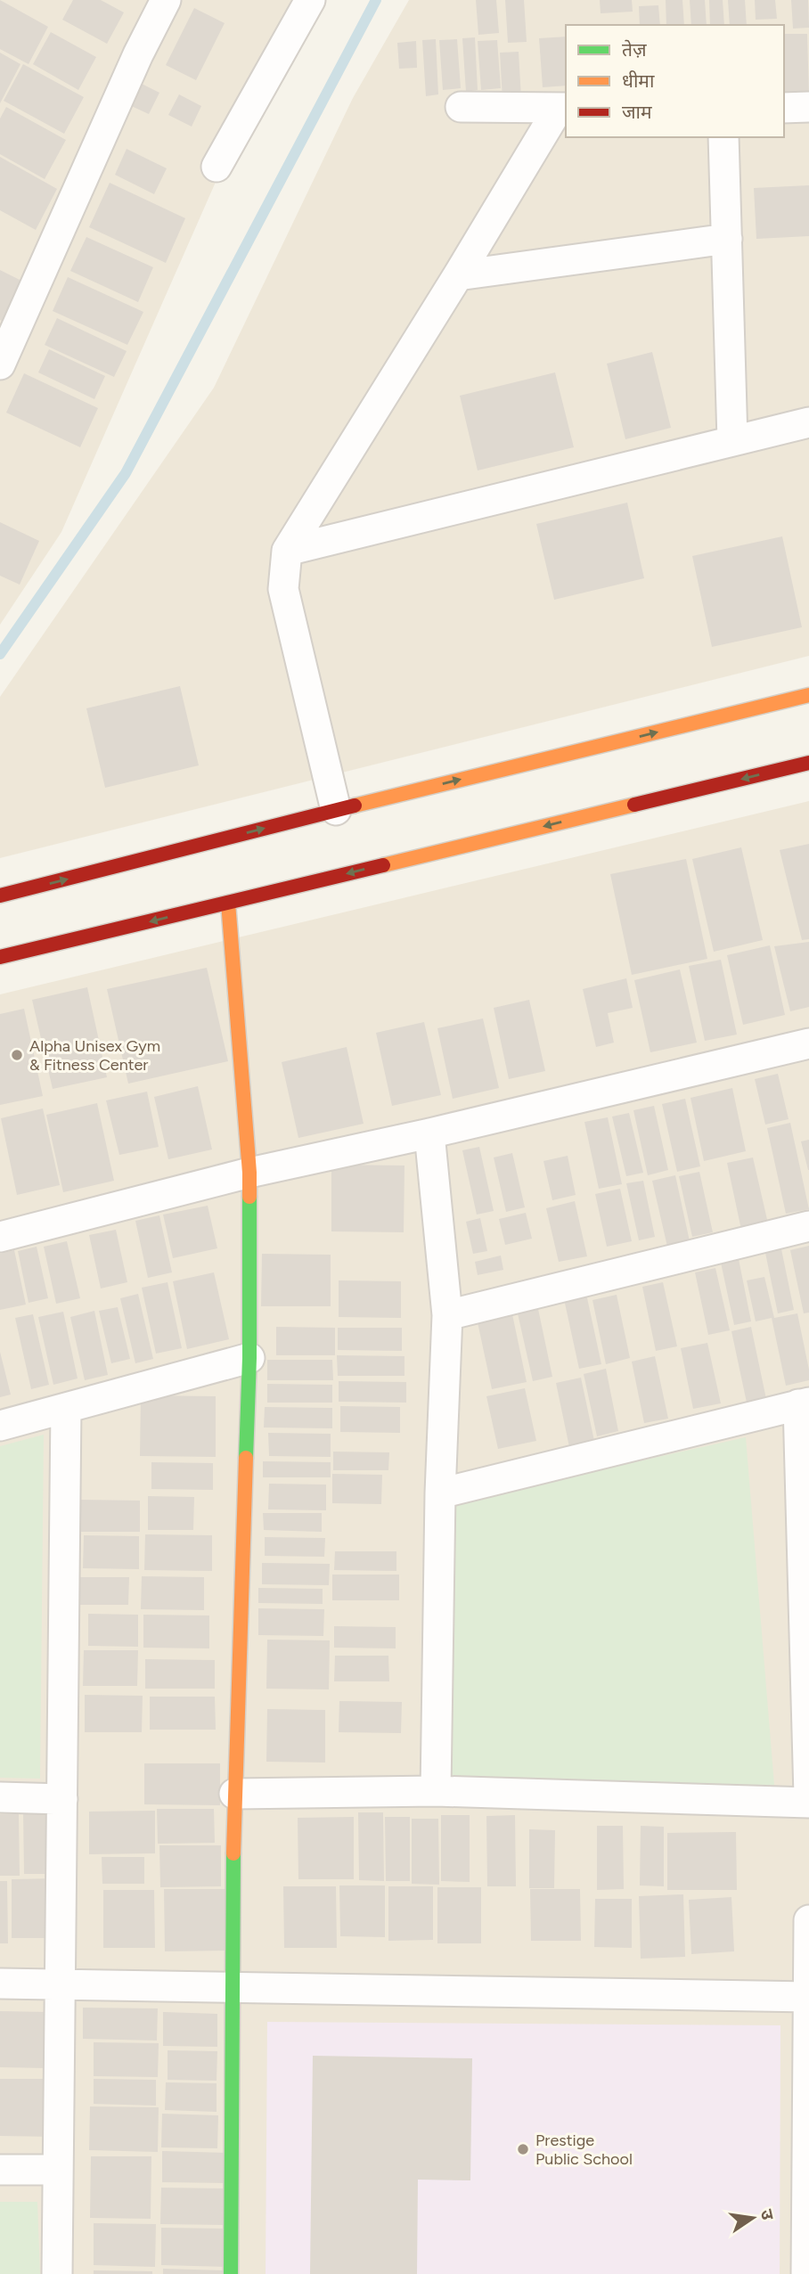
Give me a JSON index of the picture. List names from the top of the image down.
{
  "places": ["Alpha Unisex Gym & Fitness Center", "Prestige Public School"],
  "legend": ["तेज़", "धीमा", "जाम"],
  "north": "right"
}
